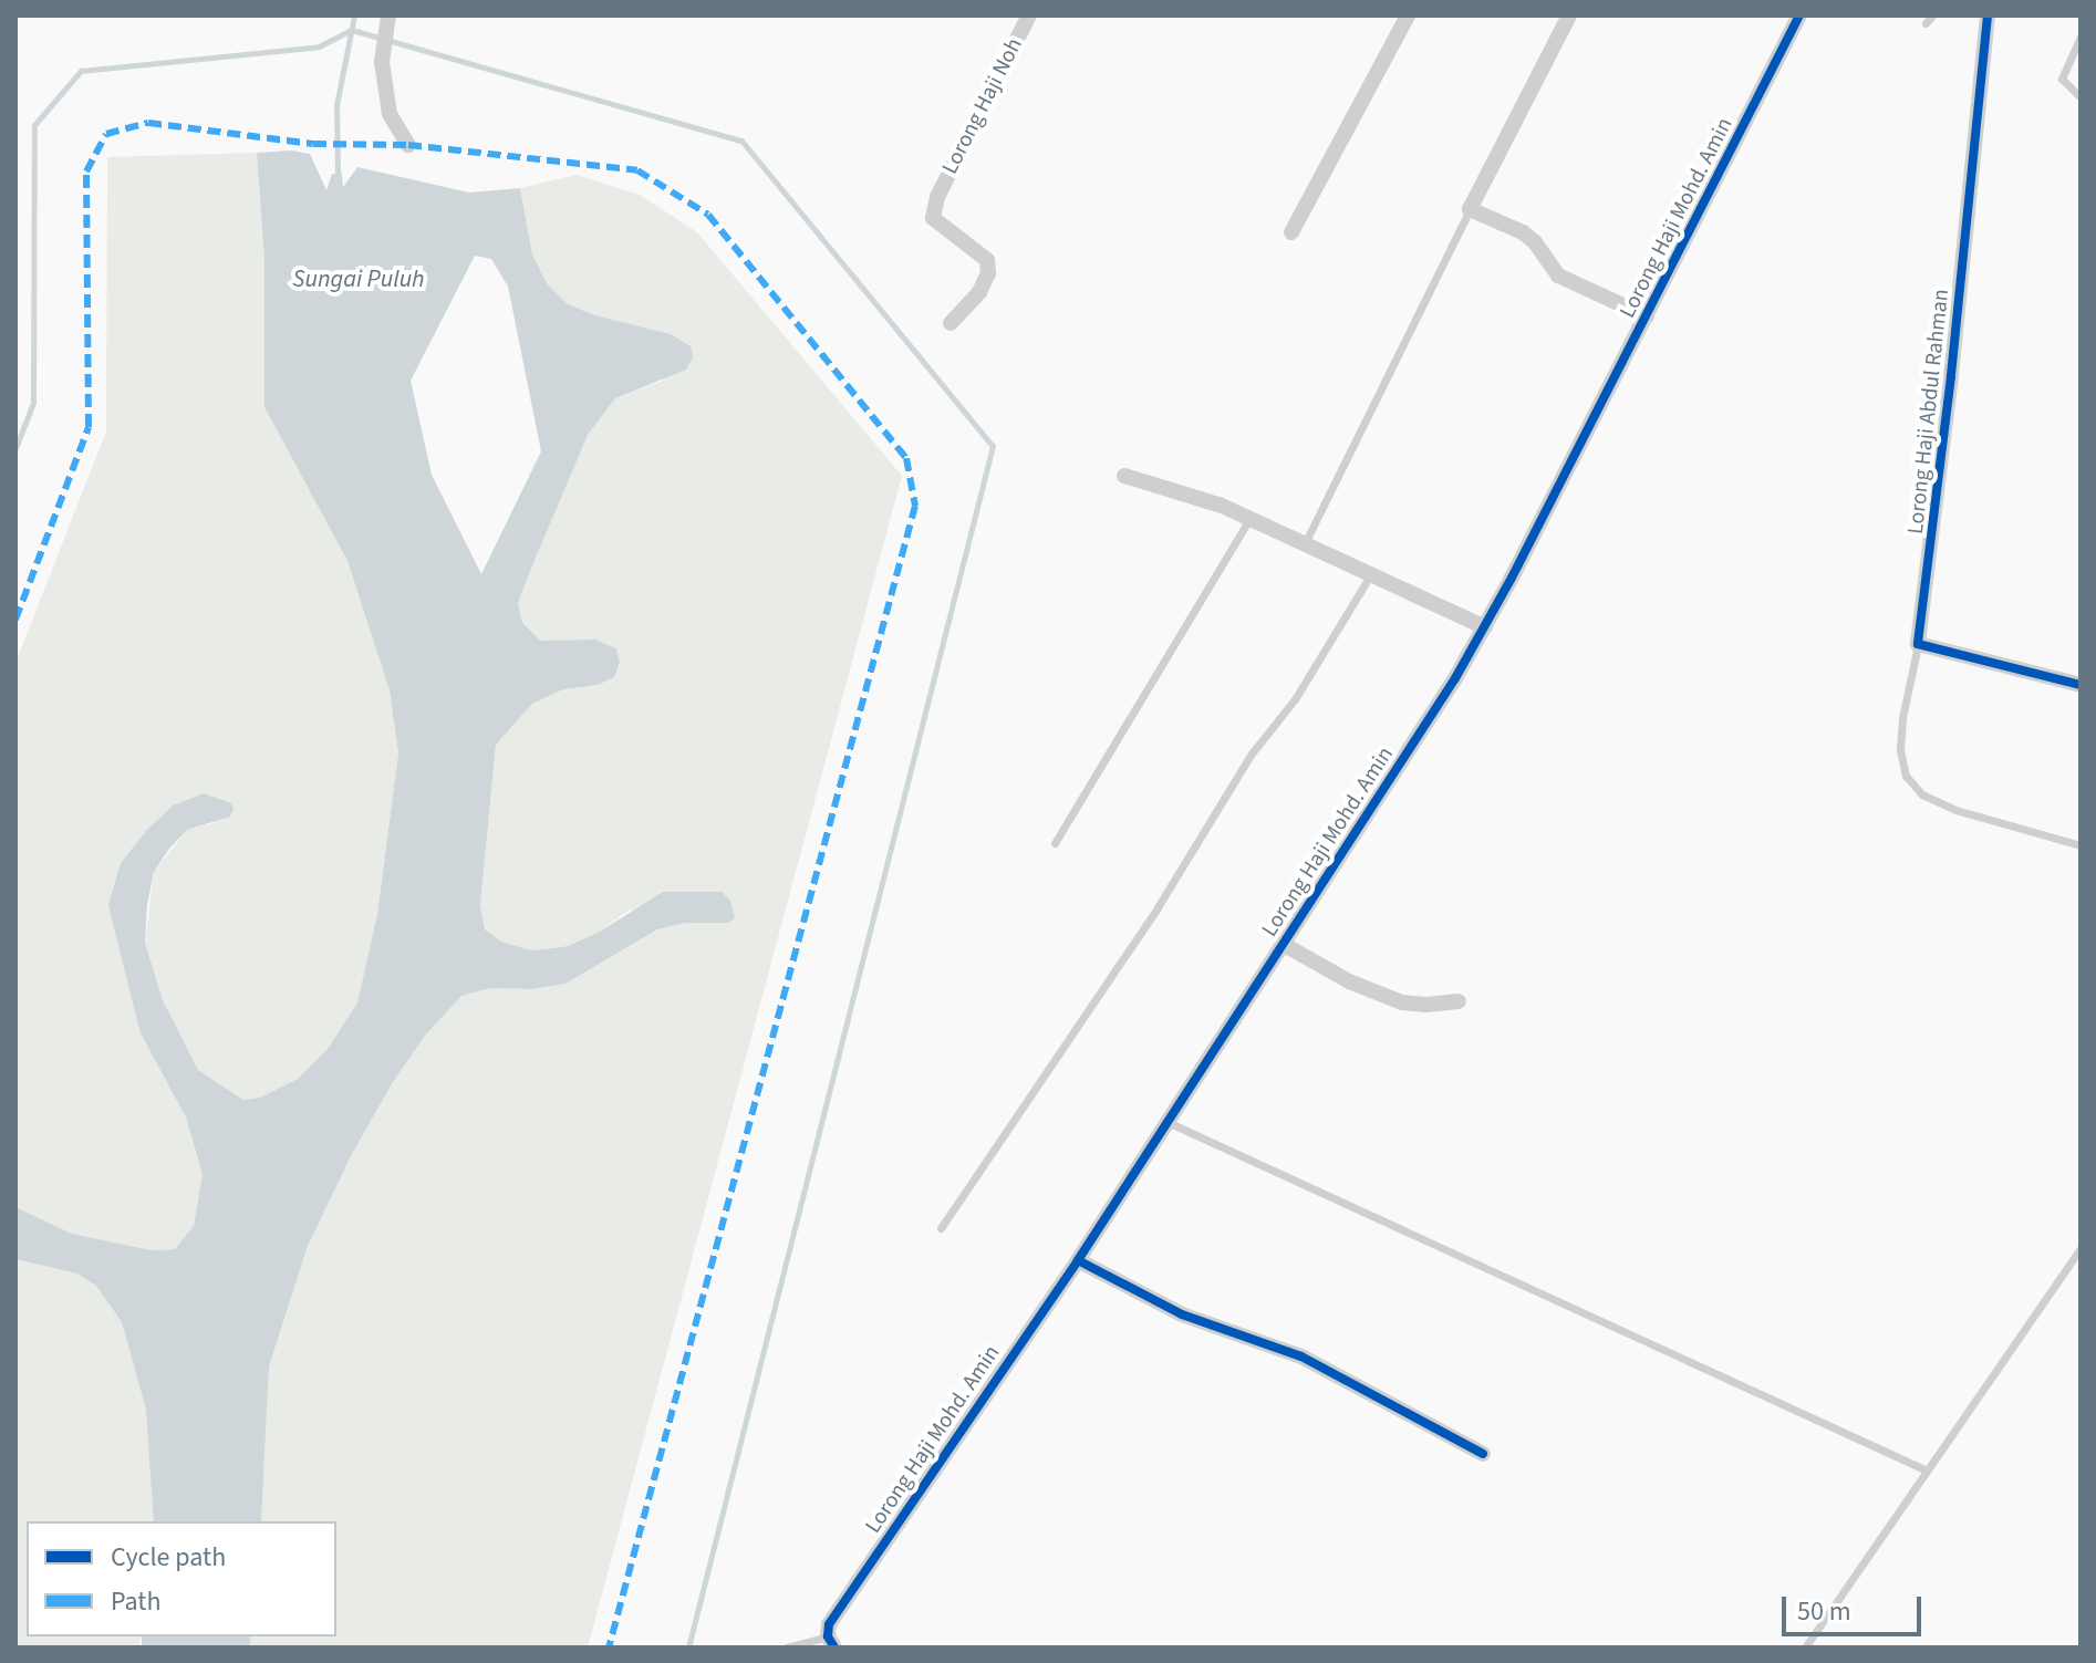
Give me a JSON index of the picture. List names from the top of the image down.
{
  "streets": {
    "street": ["Lorong Haji Noh", "Lorong Haji Mohd. Amin", "Lorong Haji Abdul Rahman"]
  },
  "water": ["Sungai Puluh"],
  "legend": ["Cycle path", "Path"],
  "scale_bar": "50 m"
}
